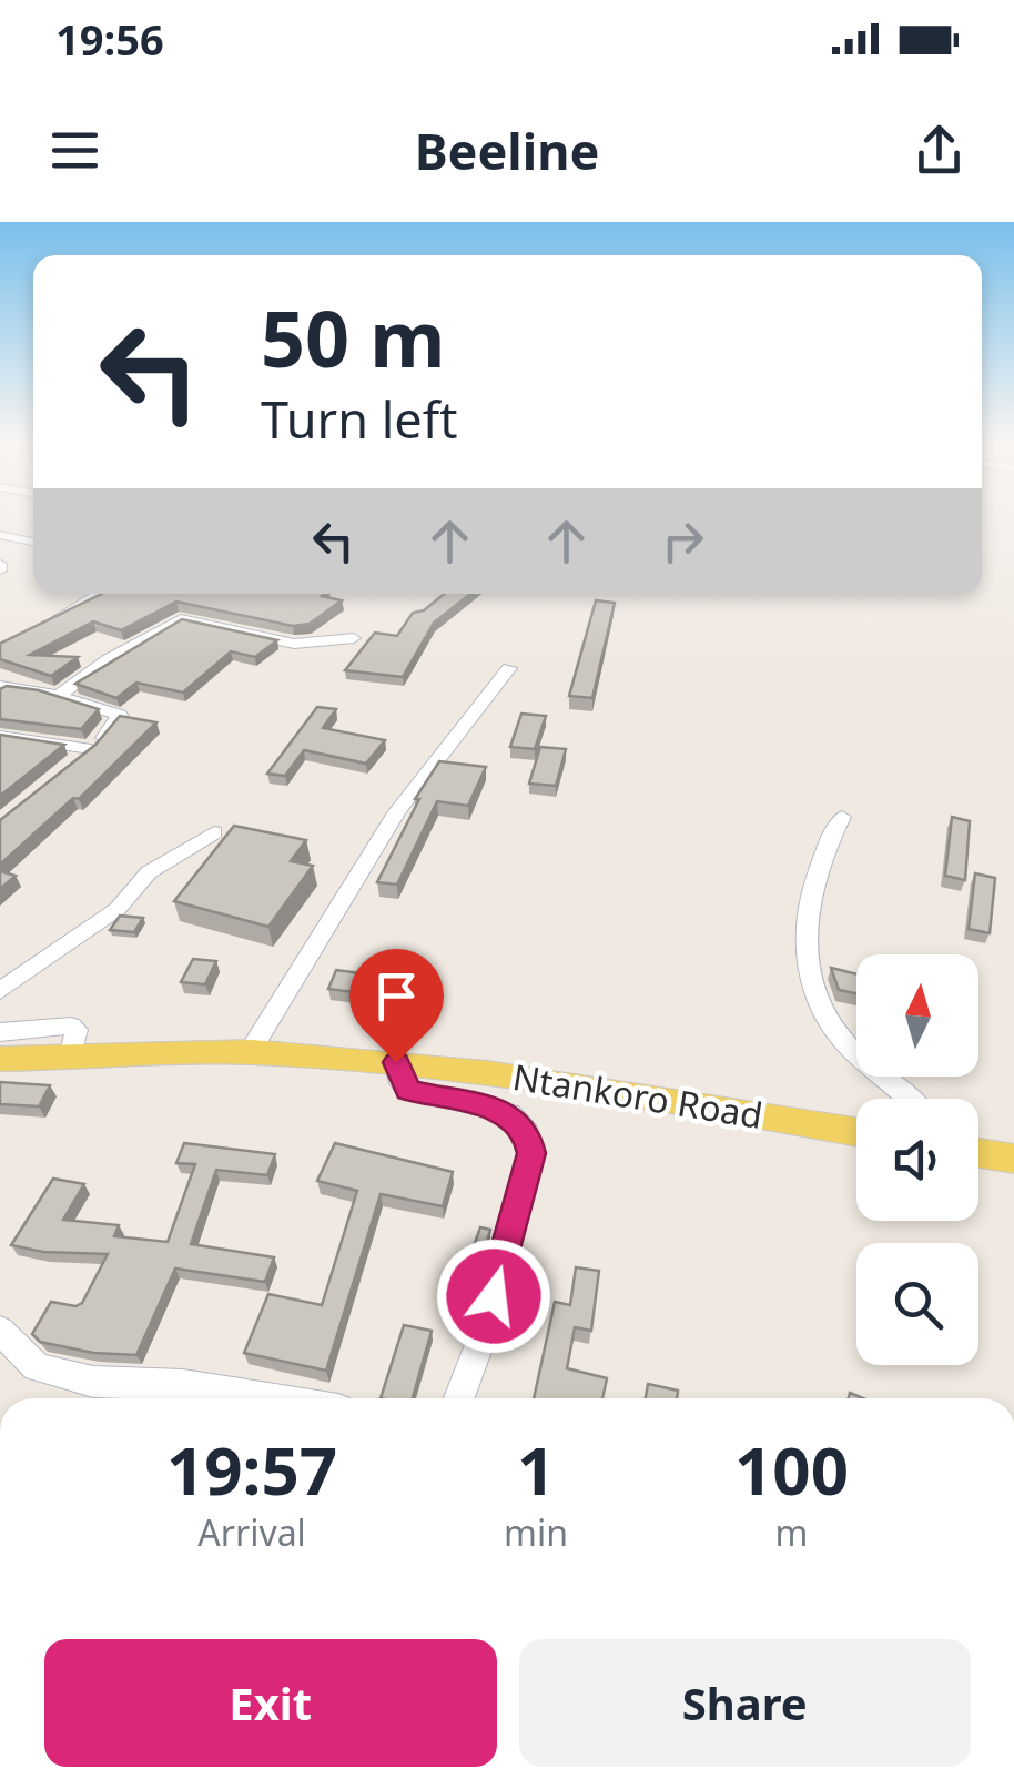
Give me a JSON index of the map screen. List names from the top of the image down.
{
  "streets": {
    "main road": ["Ntankoro Road"]
  },
  "north": "top",
  "page": {
    "status": "19:56",
    "header": "Beeline",
    "turn": ["50 m", "Turn left"],
    "eta": [
      "19:57",
      "Arrival",
      "1",
      "min",
      "100",
      "m"
    ],
    "buttons": ["Exit", "Share"]
  }
}
